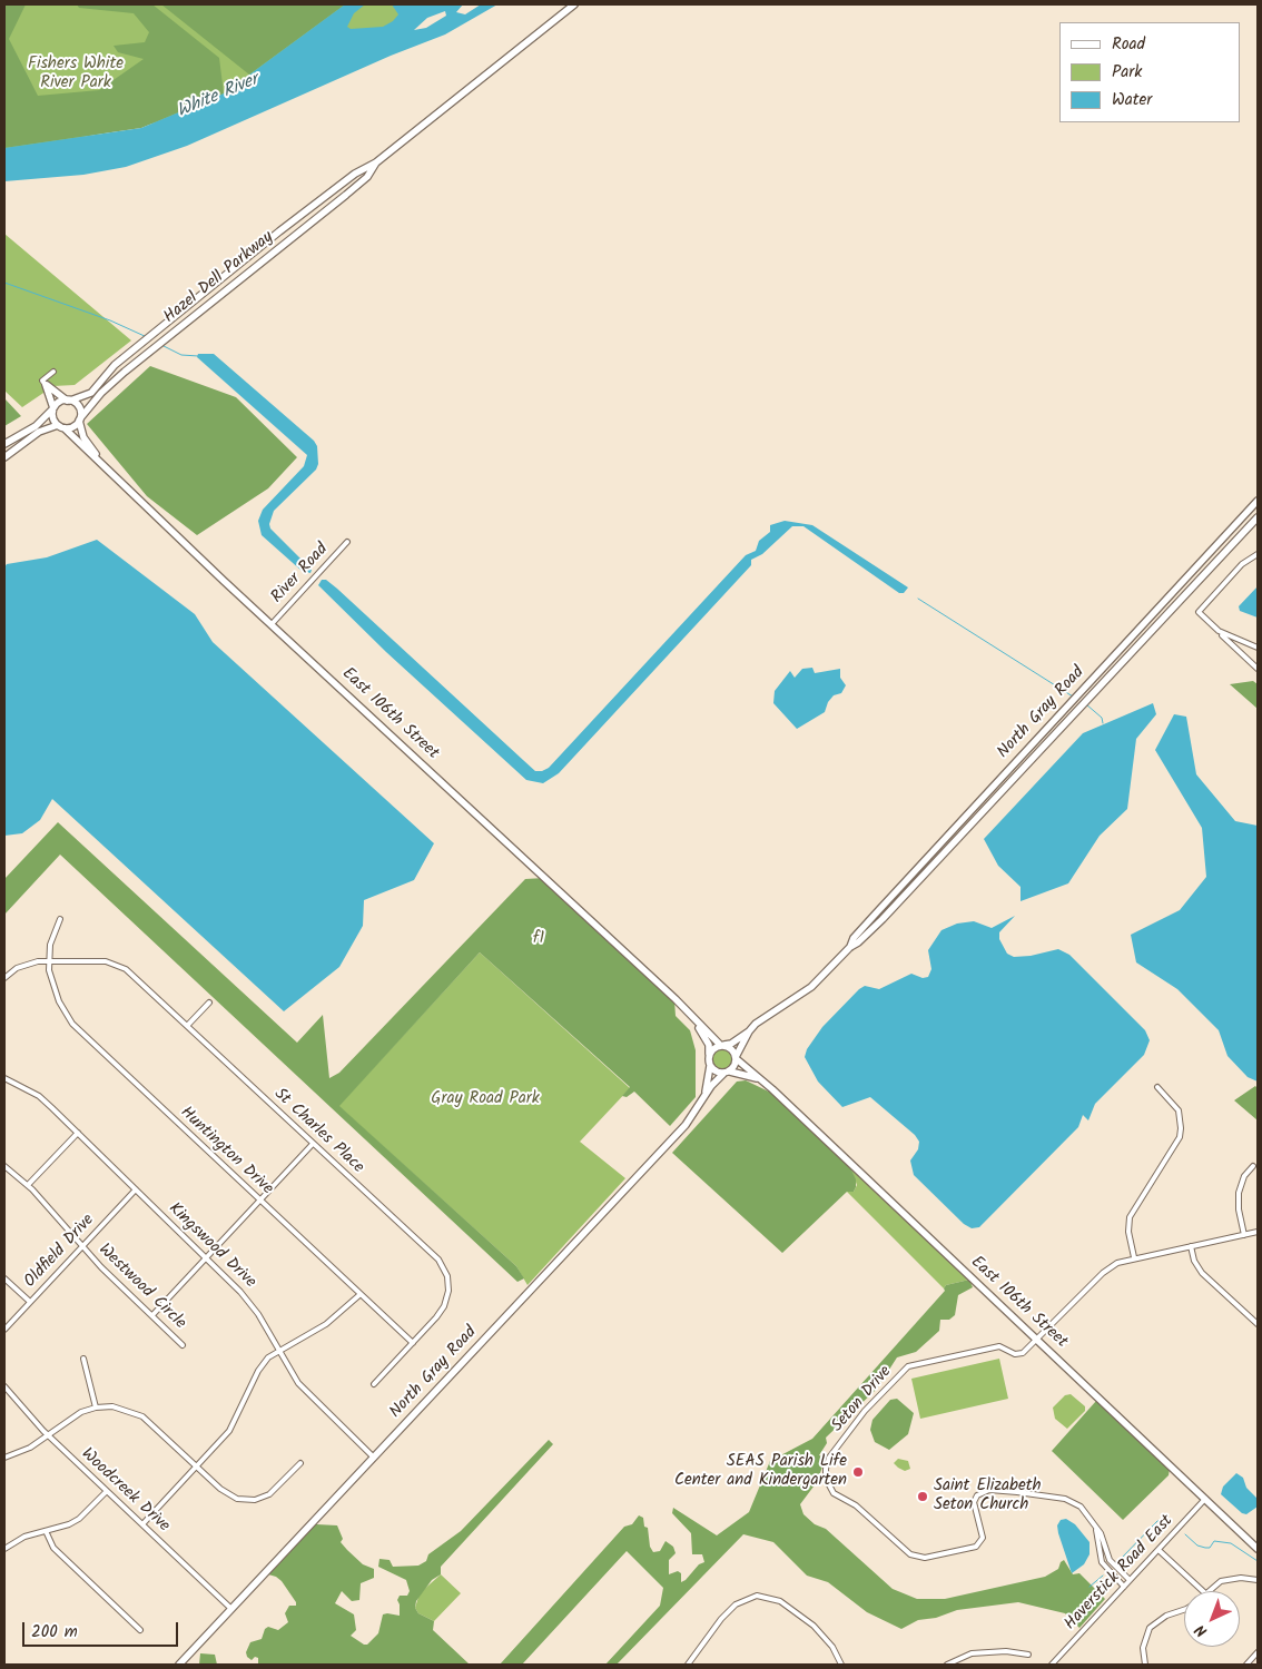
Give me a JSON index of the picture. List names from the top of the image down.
{
  "streets": {
    "street": [
      "Hazel Dell Parkway",
      "River Road",
      "North Gray Road",
      "East 106th Street",
      "St Charles Place",
      "Huntington Drive",
      "Kingswood Drive",
      "Oldfield Drive",
      "Westwood Circle",
      "Seton Drive",
      "Woodcreek Drive",
      "Haverstick Road East"
    ]
  },
  "crossings": [
    ["Hazel Dell Parkway", "East 106th Street"],
    ["River Road", "East 106th Street"],
    ["North Gray Road", "East 106th Street"],
    ["North Gray Road", "Kingswood Drive"],
    ["North Gray Road", "Woodcreek Drive"],
    ["East 106th Street", "Seton Drive"],
    ["East 106th Street", "Haverstick Road East"],
    ["St Charles Place", "Huntington Drive"],
    ["Kingswood Drive", "Oldfield Drive"],
    ["Oldfield Drive", "Westwood Circle"],
    ["Seton Drive", "Haverstick Road East"]
  ],
  "water": ["White River"],
  "parks": ["Fishers White River Park", "f1", "Gray Road Park"],
  "places": ["SEAS Parish Life Center and Kindergarten", "Saint Elizabeth Seton Church"],
  "legend": ["Road", "Park", "Water"],
  "scale_bar": "200 m",
  "north": "bottom left"
}
